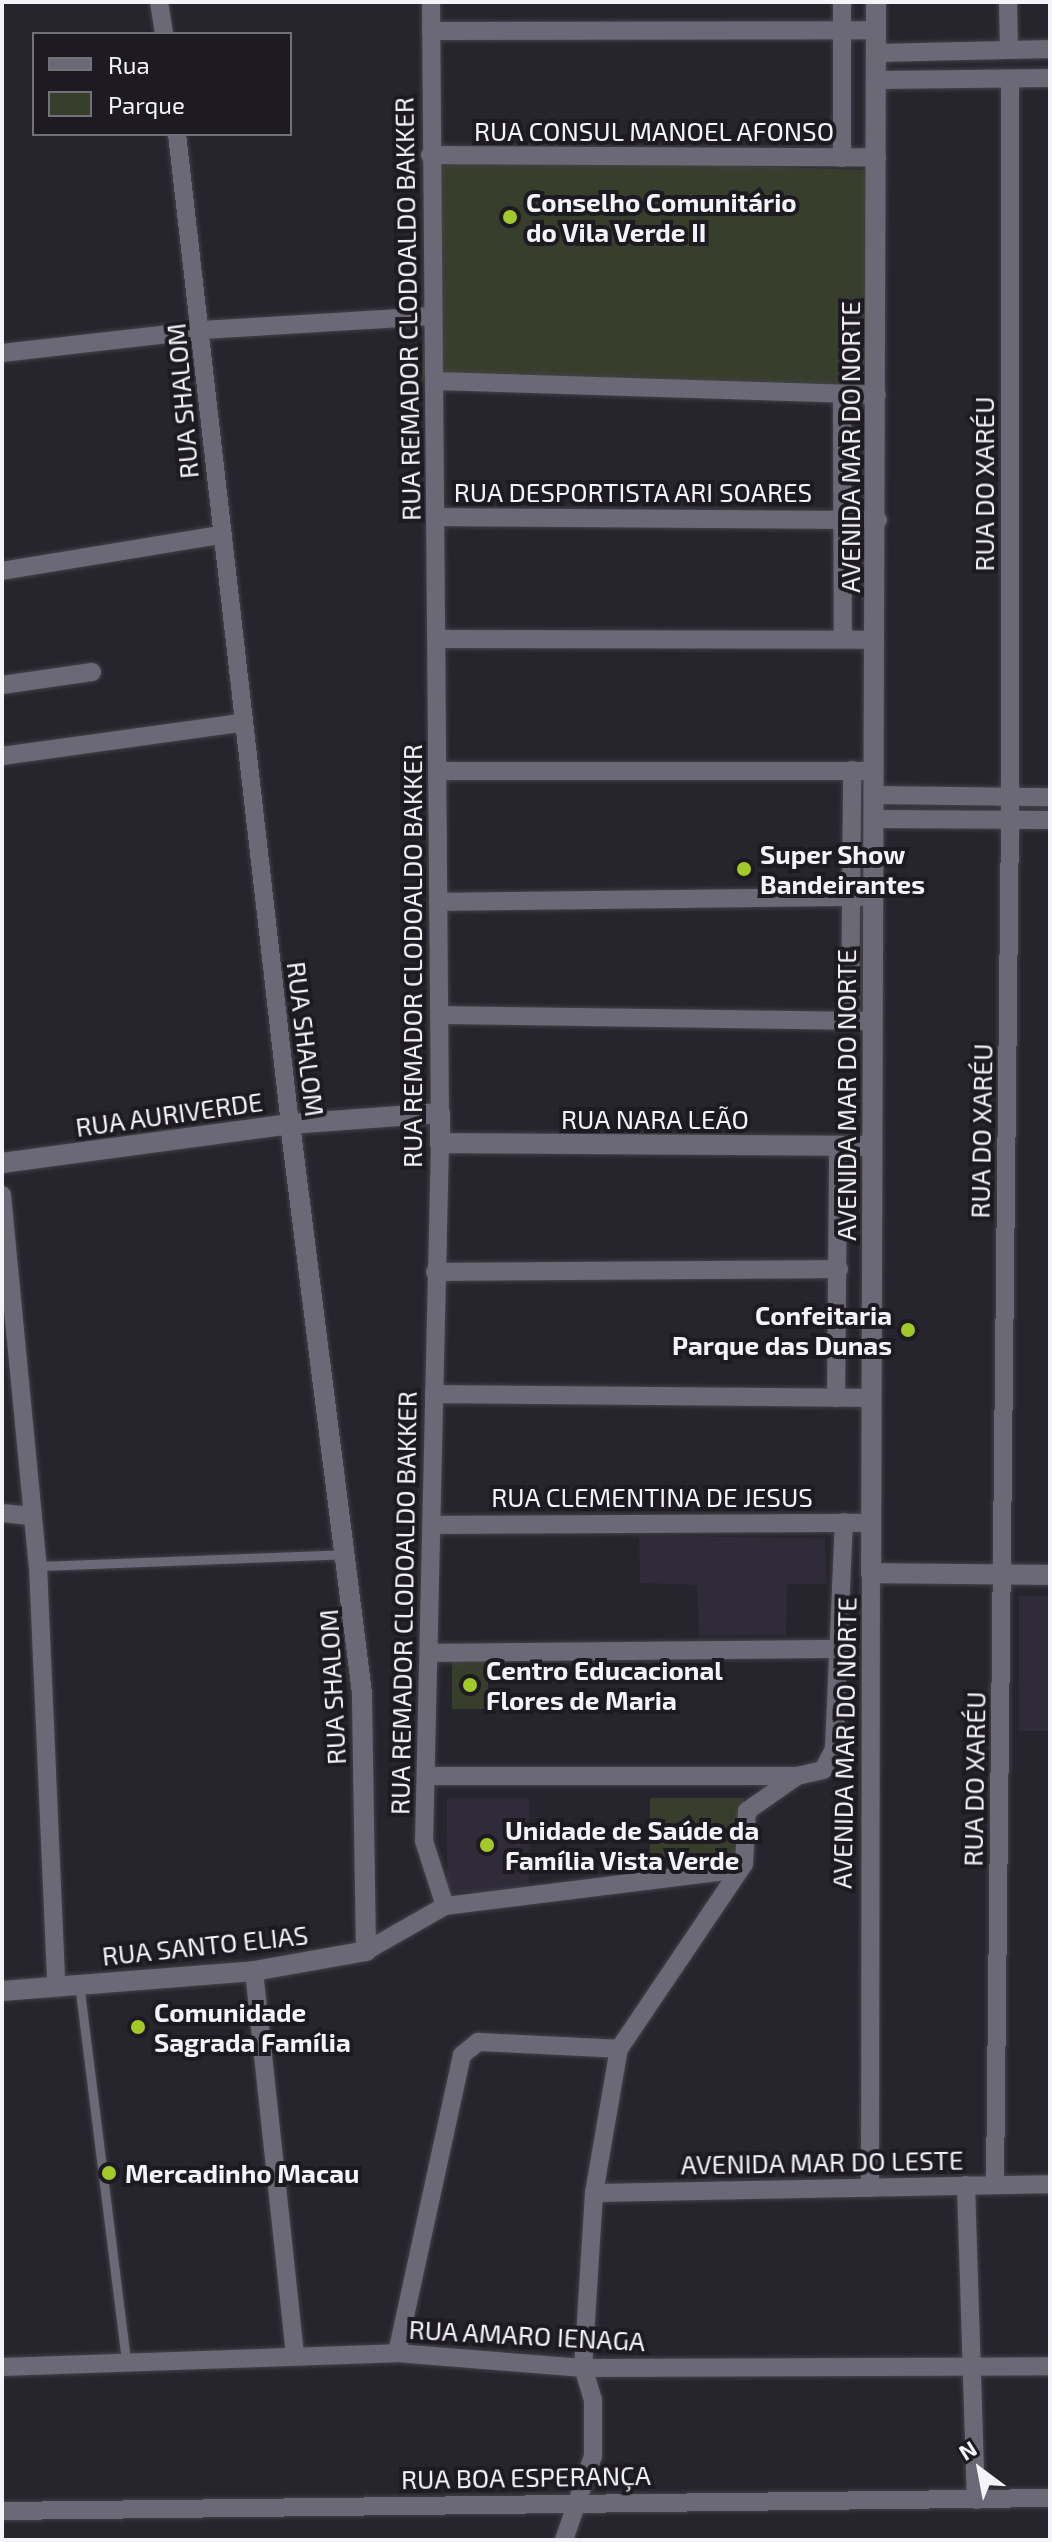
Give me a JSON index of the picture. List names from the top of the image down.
{
  "streets": {
    "street": [
      "RUA CONSUL MANOEL AFONSO",
      "RUA REMADOR CLODOALDO BAKKER",
      "RUA SHALOM",
      "AVENIDA MAR DO NORTE",
      "RUA DO XARÉU",
      "RUA DESPORTISTA ARI SOARES",
      "RUA AURIVERDE",
      "RUA NARA LEÃO",
      "RUA CLEMENTINA DE JESUS",
      "RUA SANTO ELIAS",
      "AVENIDA MAR DO LESTE",
      "RUA AMARO IENAGA",
      "RUA BOA ESPERANÇA"
    ]
  },
  "crossings": [
    ["RUA CONSUL MANOEL AFONSO", "RUA REMADOR CLODOALDO BAKKER"],
    ["RUA CONSUL MANOEL AFONSO", "AVENIDA MAR DO NORTE"],
    ["RUA REMADOR CLODOALDO BAKKER", "RUA DESPORTISTA ARI SOARES"],
    ["RUA REMADOR CLODOALDO BAKKER", "RUA AURIVERDE"],
    ["RUA REMADOR CLODOALDO BAKKER", "RUA NARA LEÃO"],
    ["RUA REMADOR CLODOALDO BAKKER", "RUA CLEMENTINA DE JESUS"],
    ["RUA REMADOR CLODOALDO BAKKER", "RUA SANTO ELIAS"],
    ["RUA SHALOM", "RUA AURIVERDE"],
    ["RUA SHALOM", "RUA SANTO ELIAS"],
    ["AVENIDA MAR DO NORTE", "RUA DESPORTISTA ARI SOARES"],
    ["AVENIDA MAR DO NORTE", "RUA NARA LEÃO"],
    ["AVENIDA MAR DO NORTE", "RUA CLEMENTINA DE JESUS"],
    ["AVENIDA MAR DO NORTE", "AVENIDA MAR DO LESTE"],
    ["RUA DO XARÉU", "AVENIDA MAR DO LESTE"]
  ],
  "places": [
    "Conselho Comunitário do Vila Verde II",
    "Super Show Bandeirantes",
    "Confeitaria Parque das Dunas",
    "Centro Educacional Flores de Maria",
    "Unidade de Saúde da Família Vista Verde",
    "Comunidade Sagrada Família",
    "Mercadinho Macau"
  ],
  "legend": ["Rua", "Parque"],
  "north": "top left"
}
